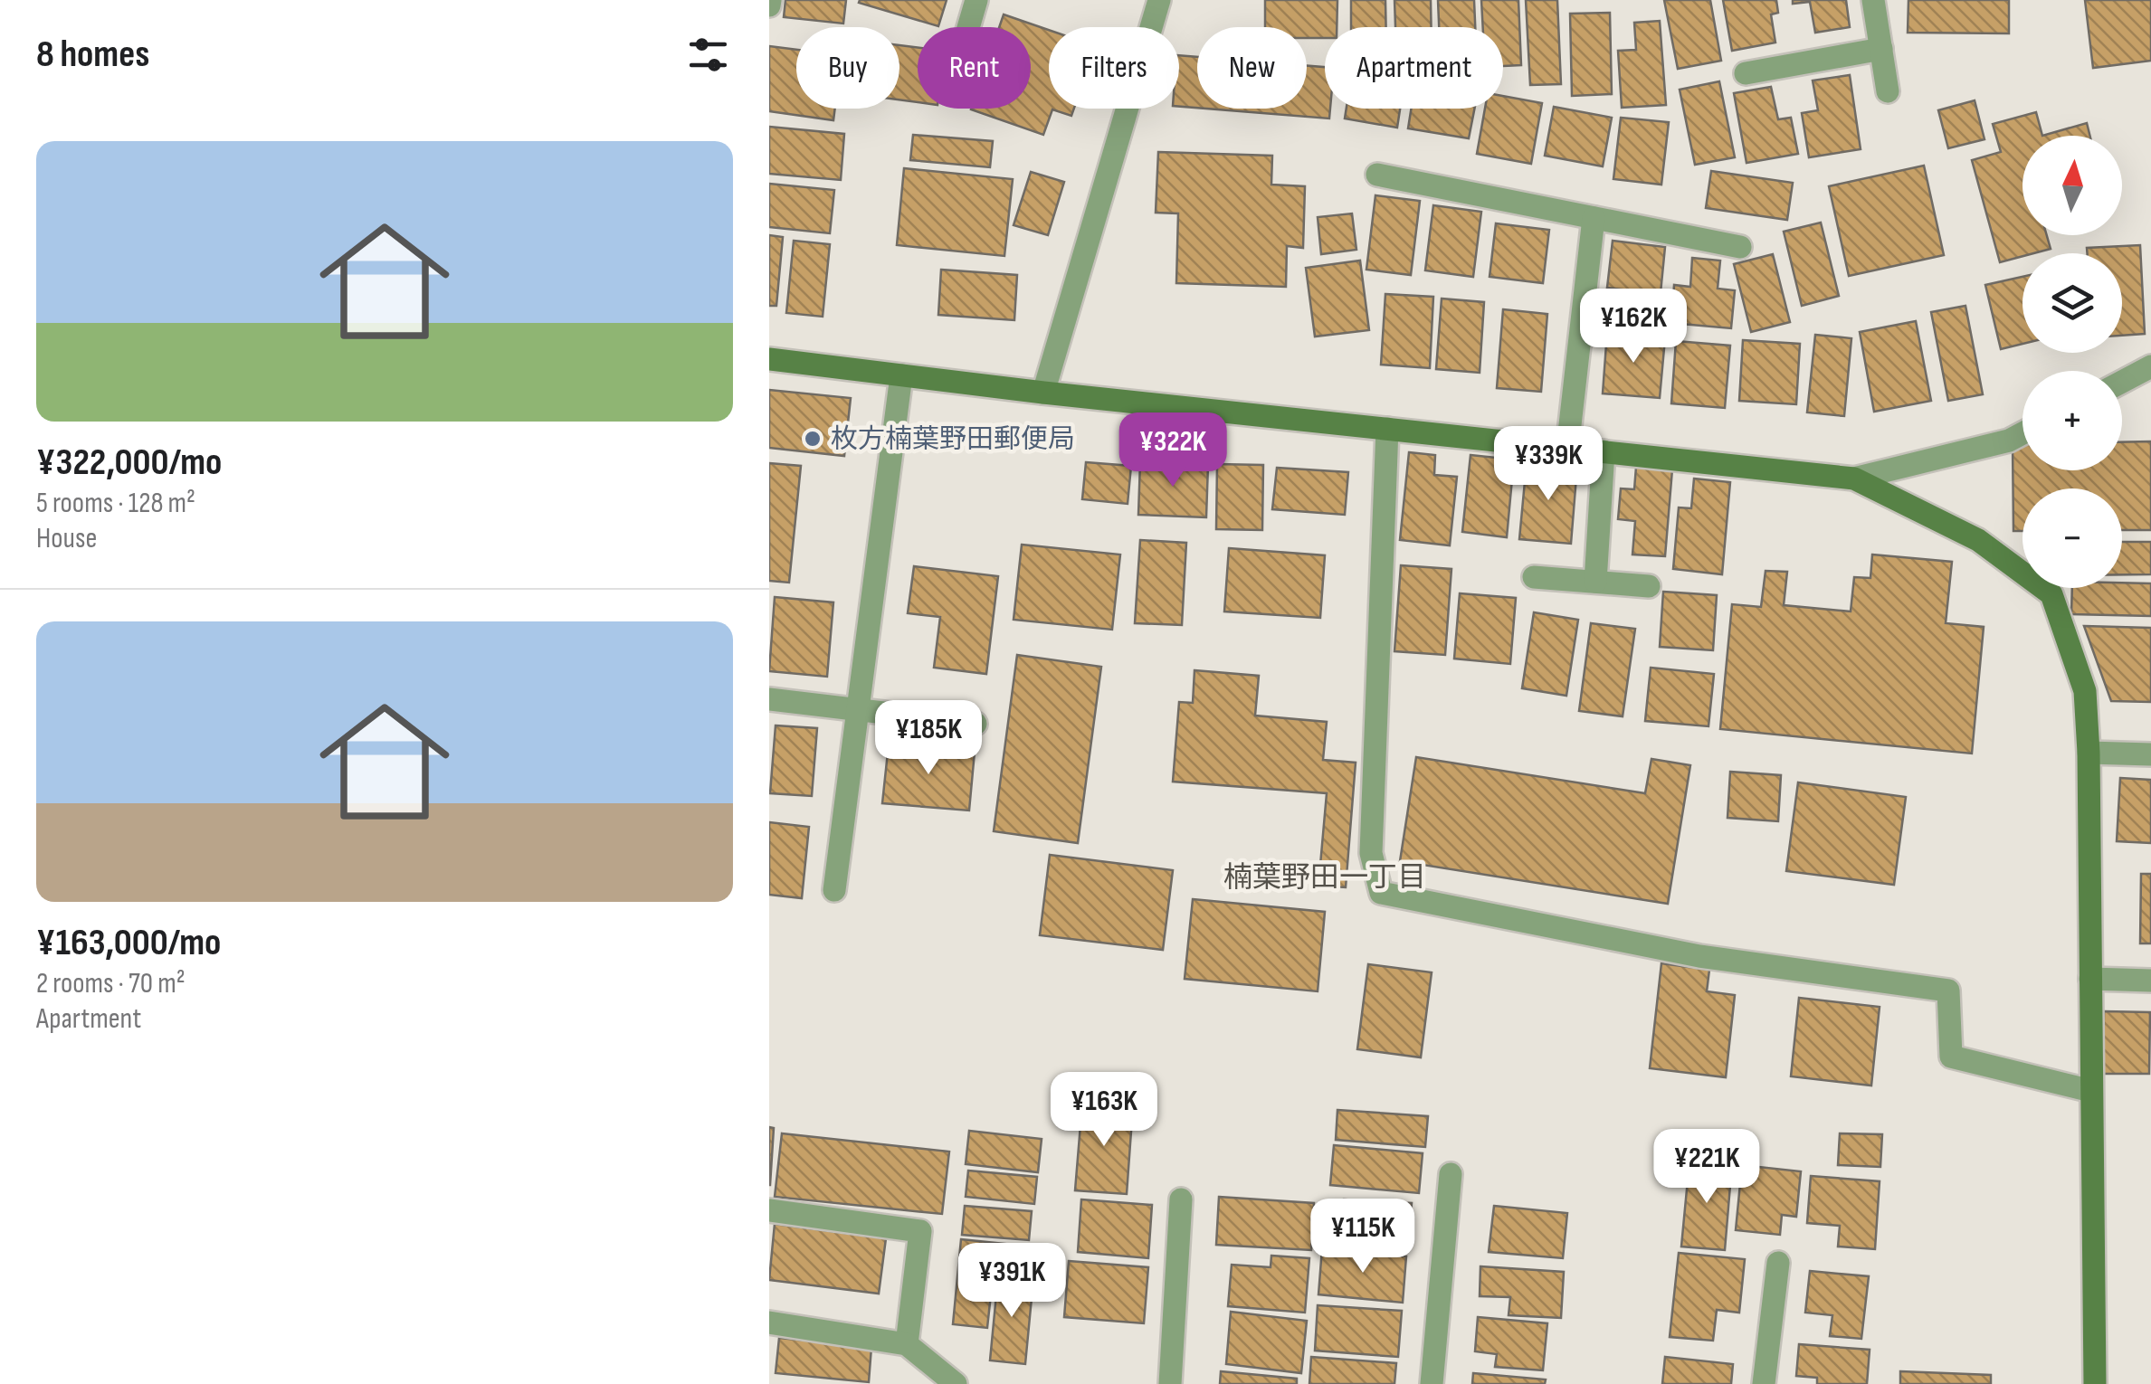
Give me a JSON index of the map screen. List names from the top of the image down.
{
  "districts": ["楠葉野田一丁目"],
  "places": ["枚方楠葉野田郵便局"],
  "north": "top",
  "page": {
    "heading": "8 homes",
    "chip": [
      "Buy",
      "Rent",
      "Filters",
      "New",
      "Apartment"
    ],
    "list": [
      {
        "name": "¥322,000/mo",
        "note": "5 rooms · 128 m² · House"
      },
      {
        "name": "¥163,000/mo",
        "note": "2 rooms · 70 m² · Apartment"
      }
    ],
    "map_buttons": ["+", "−"],
    "price": [
      "¥162K",
      "¥322K",
      "¥339K",
      "¥185K",
      "¥163K",
      "¥221K",
      "¥115K",
      "¥391K"
    ]
  }
}
